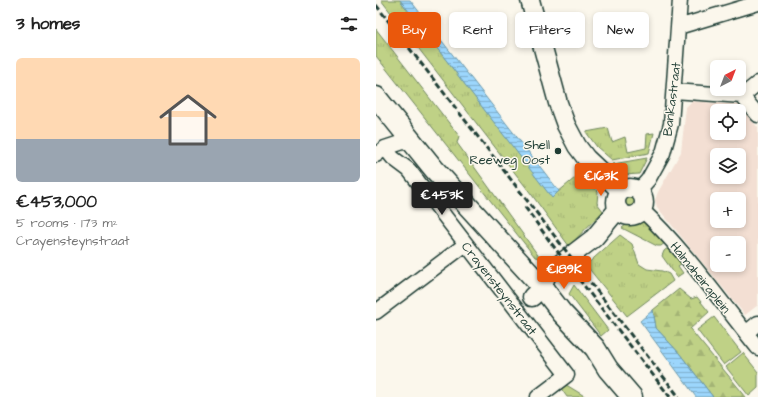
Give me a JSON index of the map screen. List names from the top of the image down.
{
  "streets": {
    "main road": ["Crayensteynstraat"],
    "street": ["Bankastraat", "Halmaheiraplein"]
  },
  "places": ["Shell Reeweg Oost"],
  "north": "top right",
  "page": {
    "heading": "3 homes",
    "chip": [
      "Buy",
      "Rent",
      "Filters",
      "New"
    ],
    "list": [
      {
        "name": "€453,000",
        "note": "5 rooms · 173 m² · Crayensteynstraat"
      }
    ],
    "map_buttons": ["+", "−"],
    "price": ["€163K", "€453K", "€189K"]
  }
}
